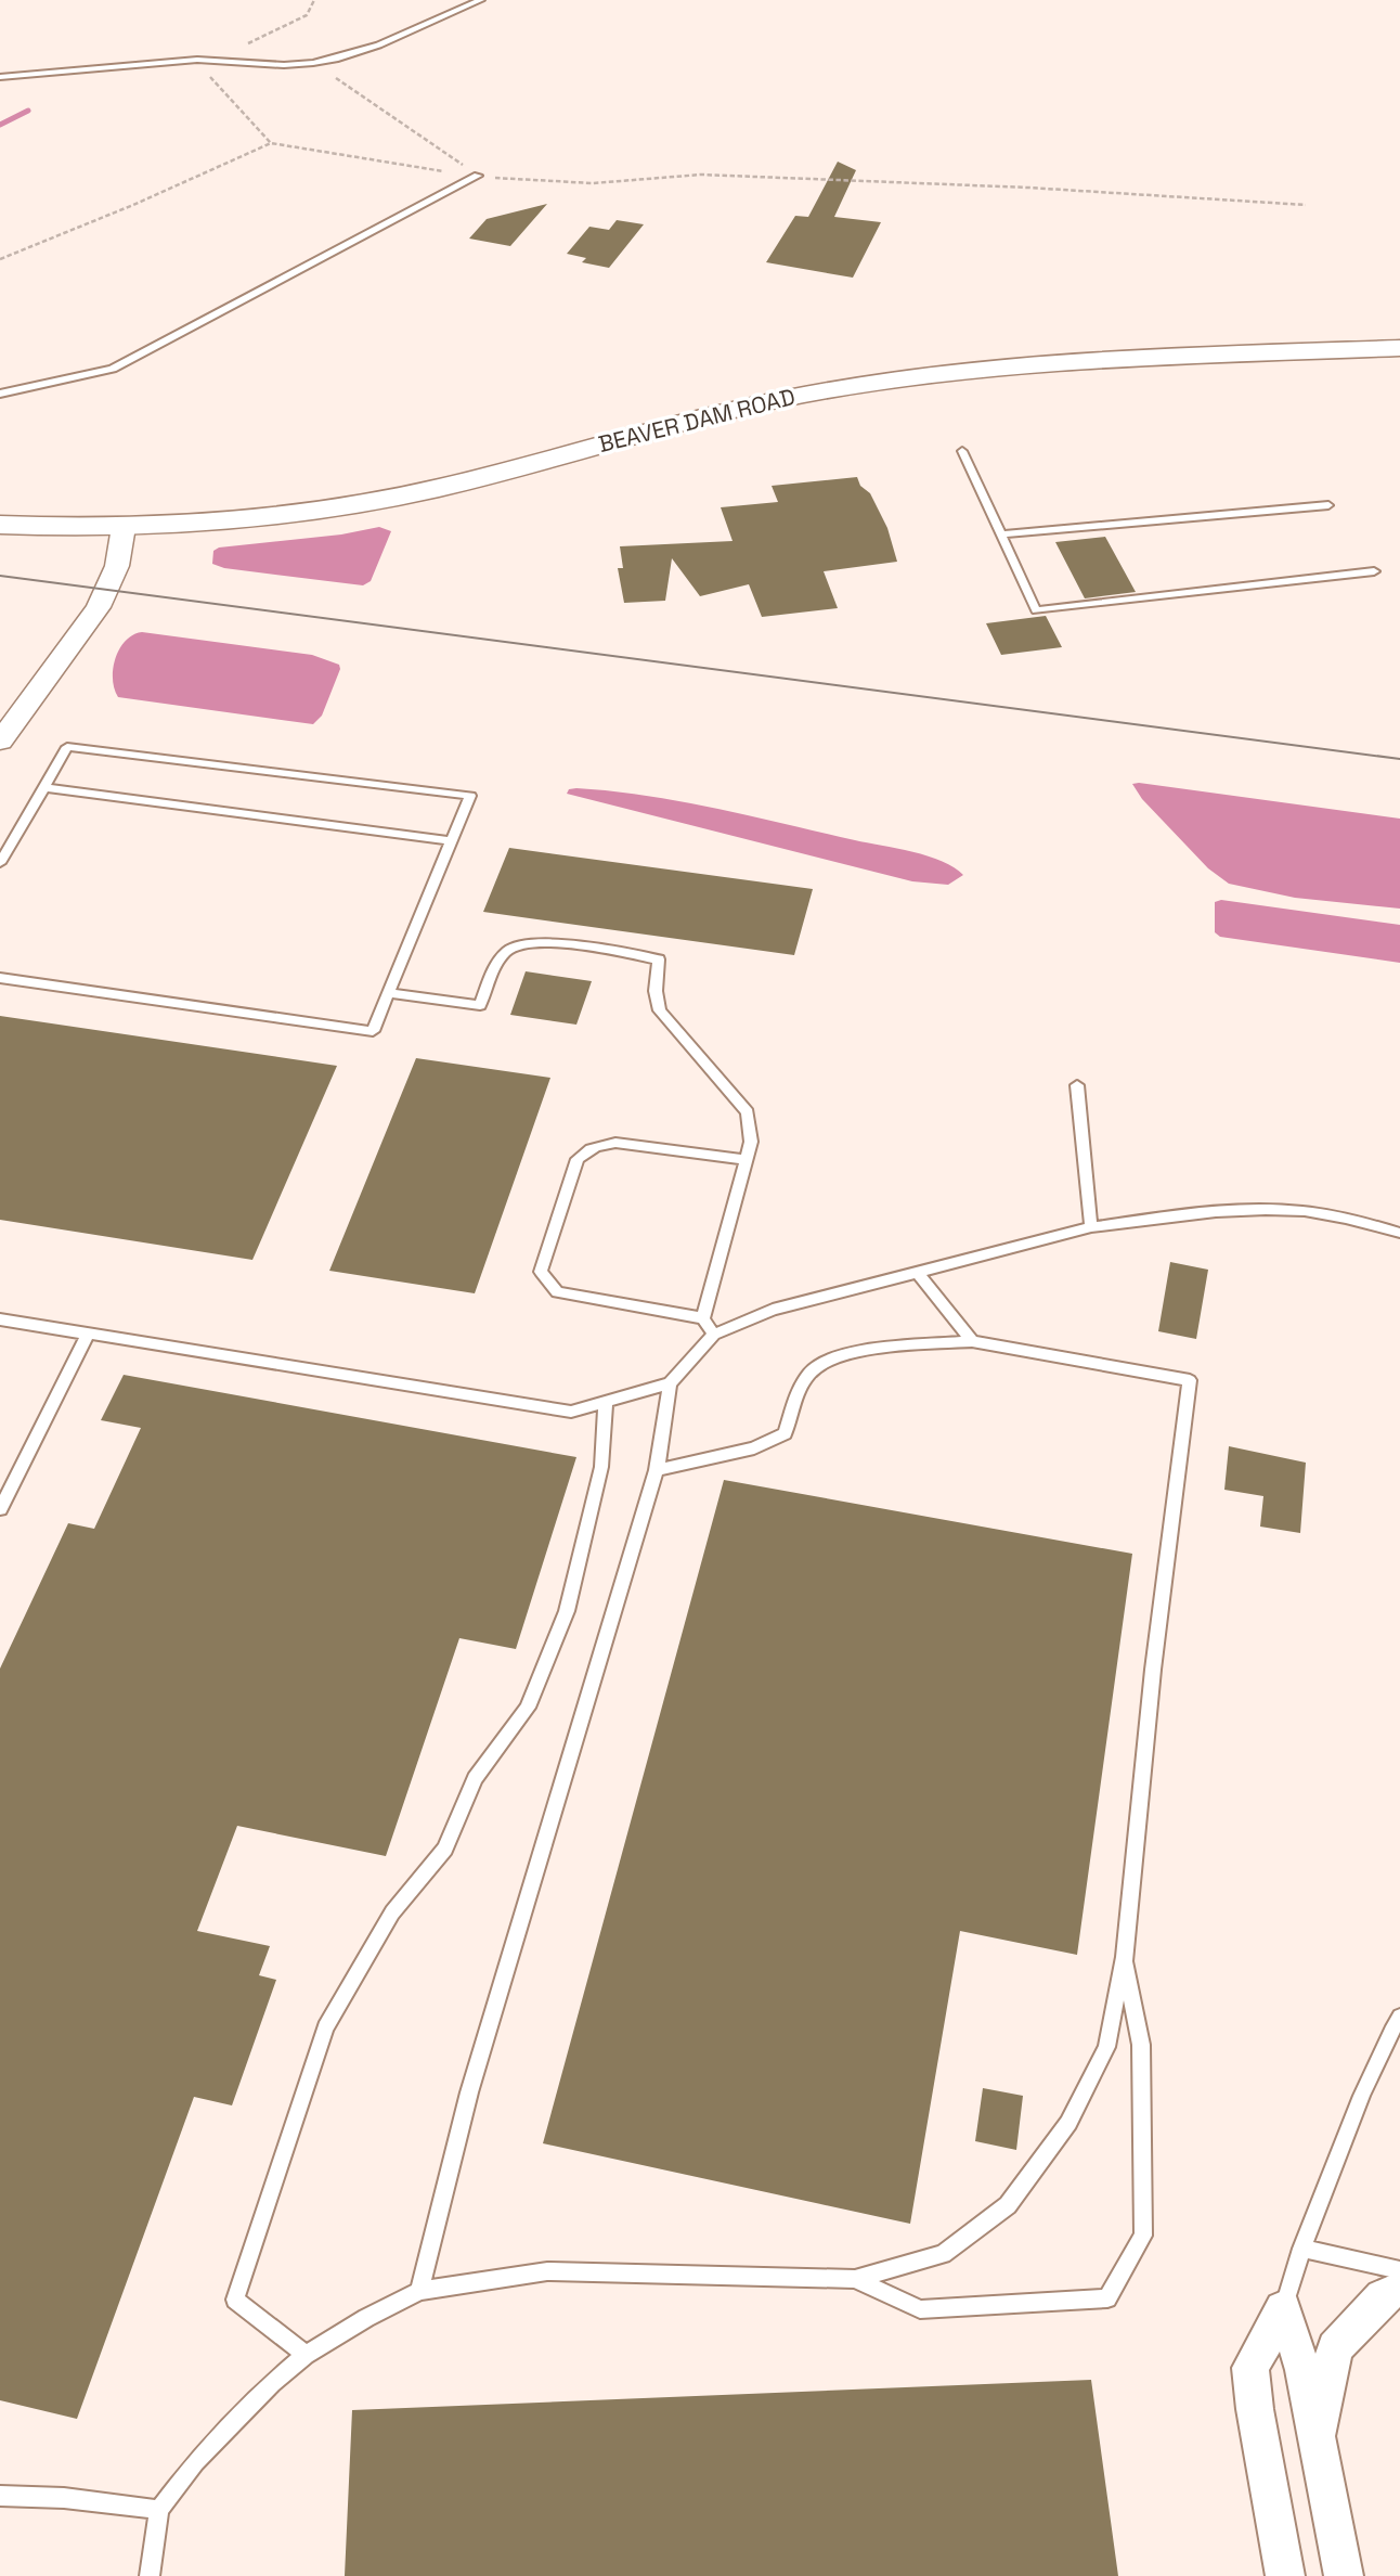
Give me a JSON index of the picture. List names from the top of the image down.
{
  "streets": {
    "main road": ["BEAVER DAM ROAD"]
  }
}
